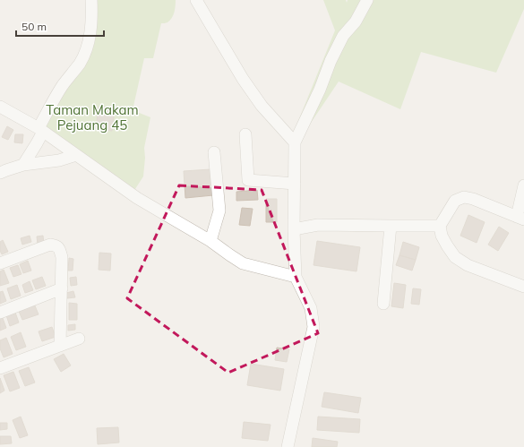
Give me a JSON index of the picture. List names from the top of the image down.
{
  "parks": ["Taman Makam Pejuang 45"],
  "scale_bar": "50 m"
}
